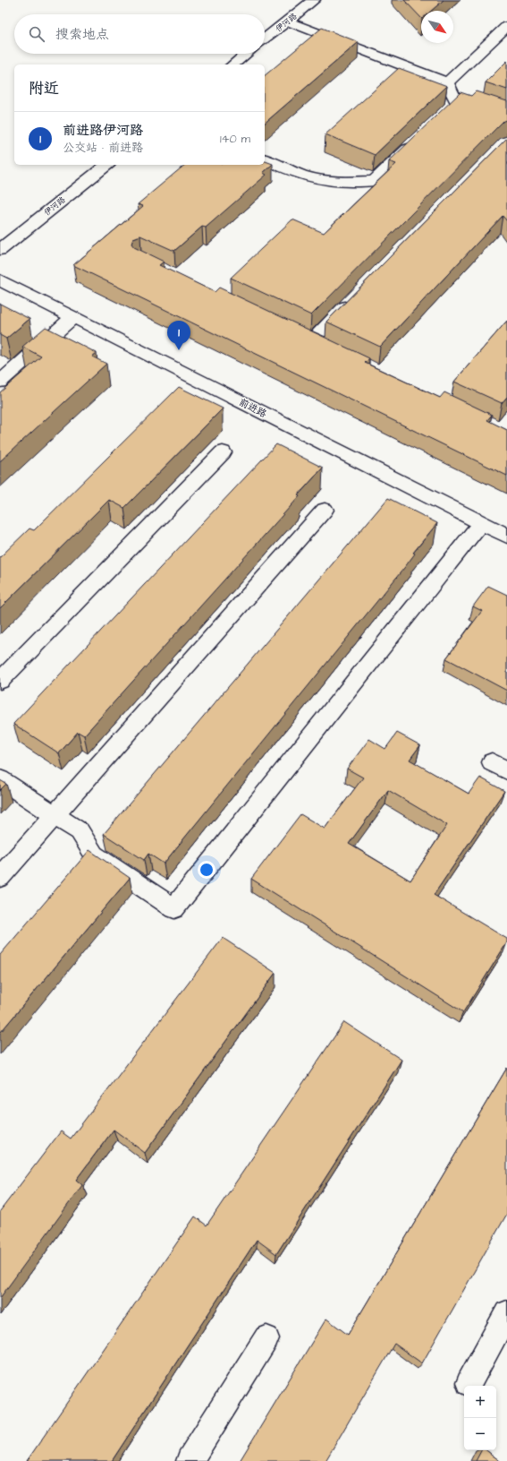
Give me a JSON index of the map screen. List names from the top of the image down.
{
  "streets": {
    "street": ["伊河路", "前进路"]
  },
  "north": "bottom right",
  "page": {
    "search": "搜索地点",
    "heading": "附近",
    "list": [
      {
        "mark": "1",
        "name": "前进路伊河路",
        "note": "公交站 · 前进路",
        "value": "140 m"
      }
    ],
    "pins": "1",
    "map_buttons": ["+", "−"]
  }
}
